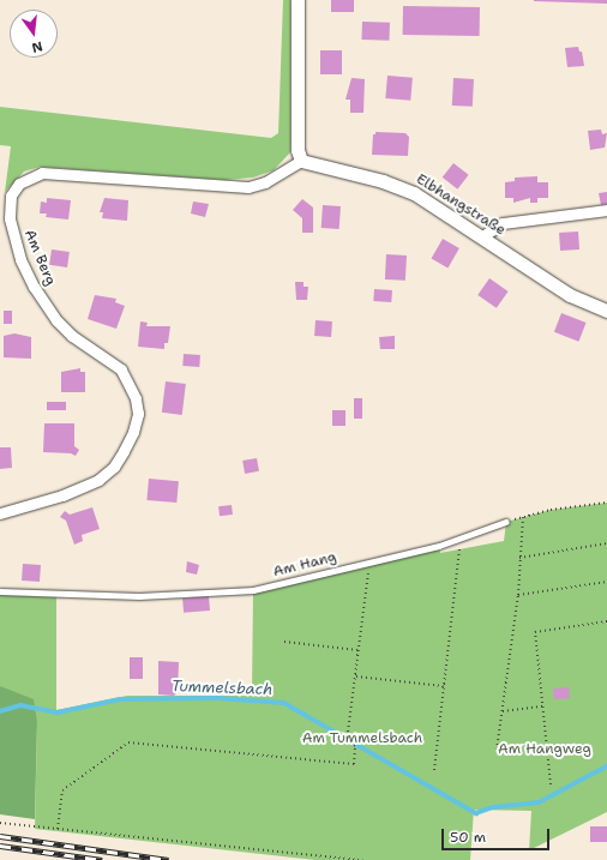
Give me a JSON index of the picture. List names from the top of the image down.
{
  "streets": {
    "street": ["Elbhangstraße", "Am Berg"],
    "lane": ["Am Hang"]
  },
  "crossings": [
    ["Elbhangstraße", "Am Berg"]
  ],
  "water": ["Tummelsbach"],
  "parks": ["Am Tummelsbach", "Am Hangweg"],
  "scale_bar": "50 m",
  "north": "bottom"
}
